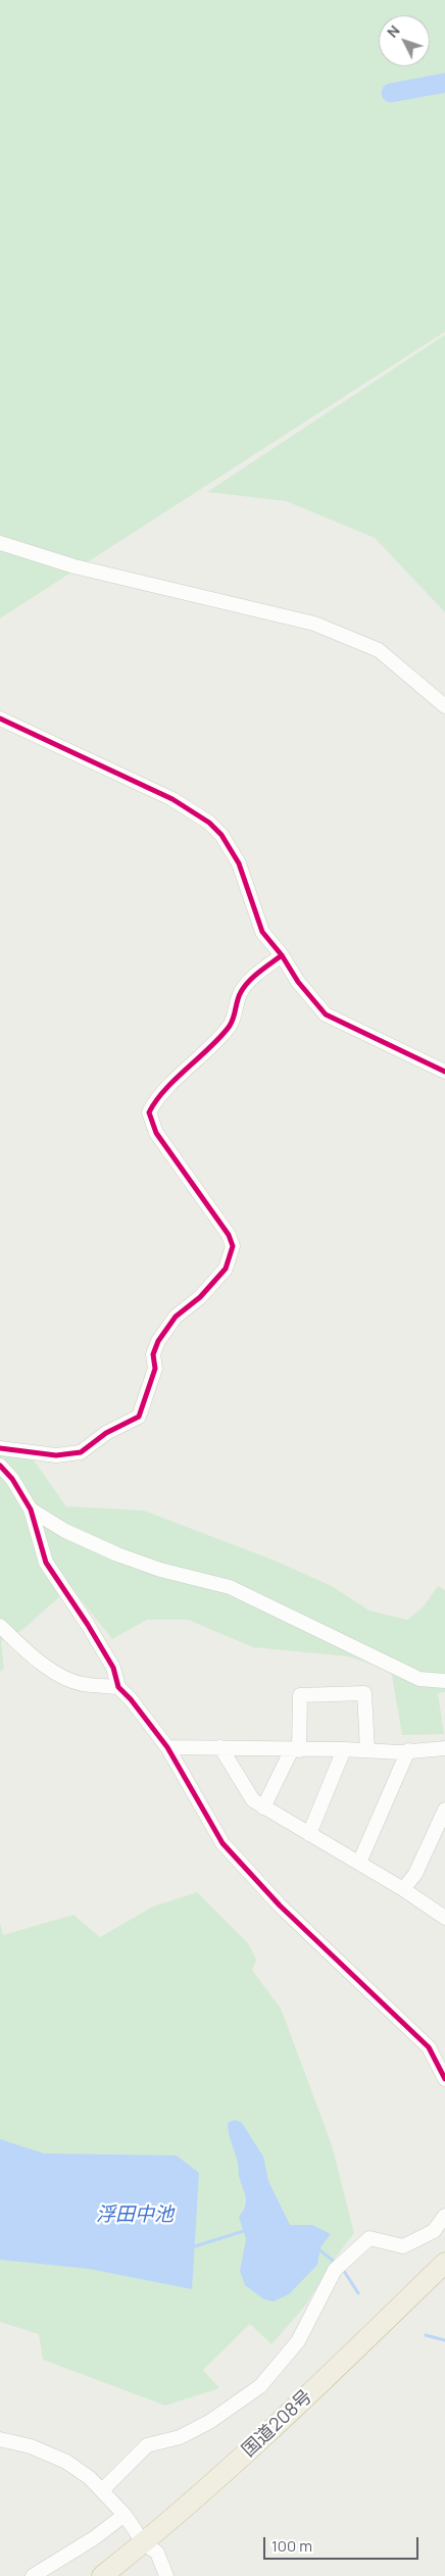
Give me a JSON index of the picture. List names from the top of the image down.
{
  "streets": {
    "highway": ["国道208号"]
  },
  "water": ["浮田中池"],
  "scale_bar": "100 m",
  "north": "top left"
}
